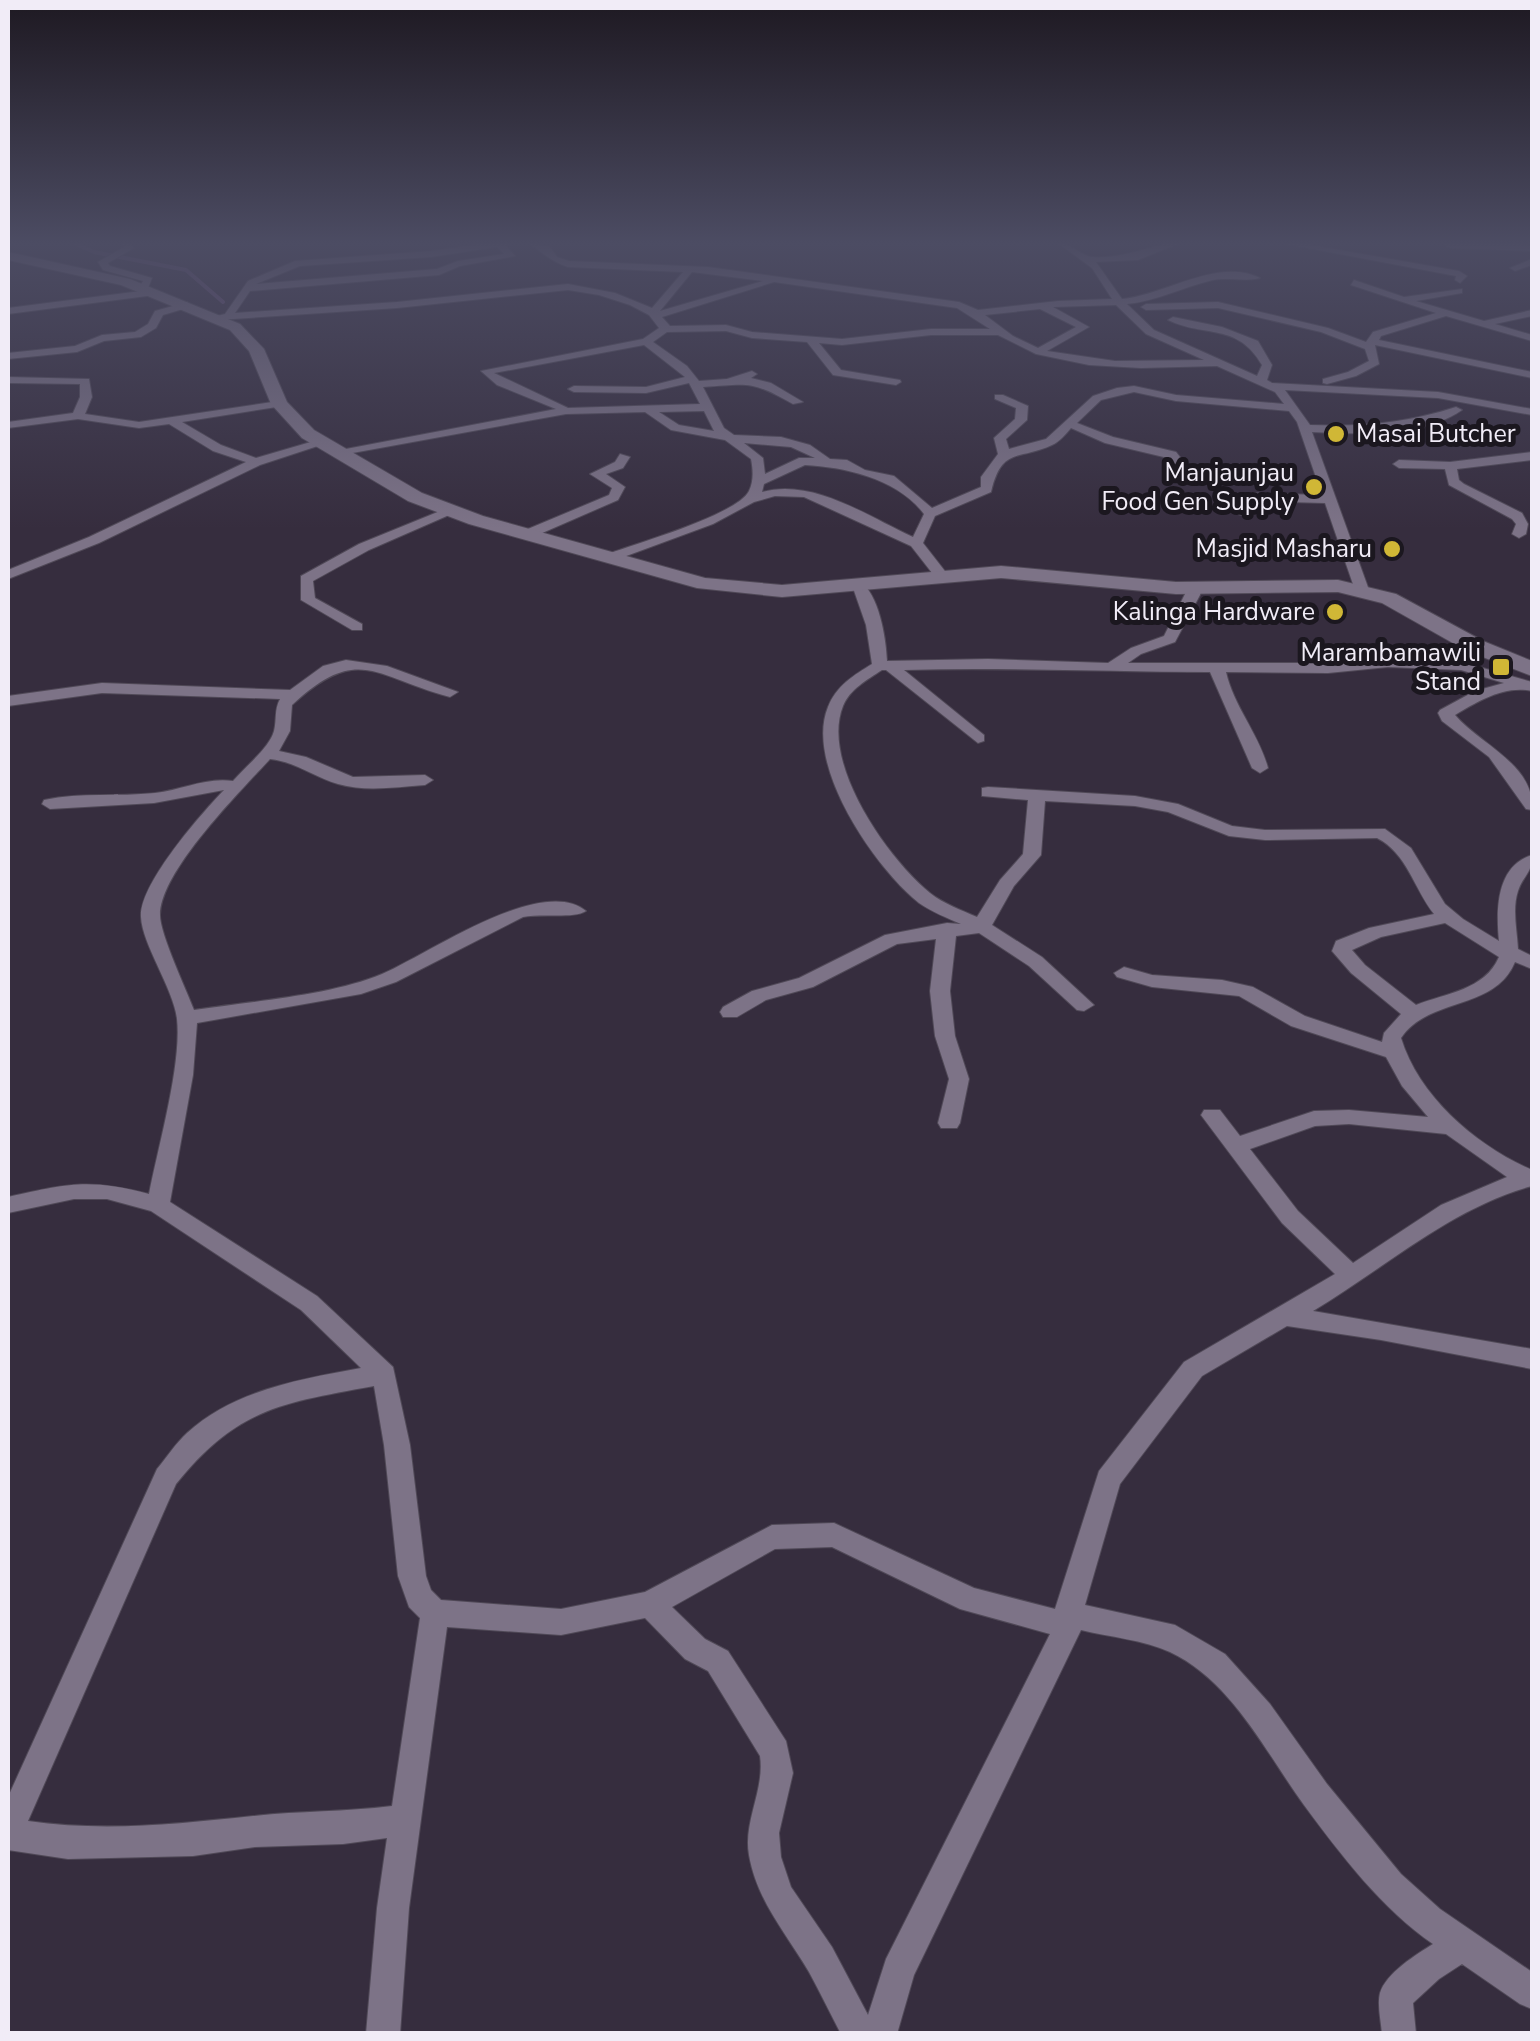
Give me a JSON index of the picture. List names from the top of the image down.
{
  "places": {
    "other": [
      "Masai Butcher",
      "Manjaunjau Food Gen Supply",
      "Masjid Masharu",
      "Kalinga Hardware"
    ],
    "transit": ["Marambamawili Stand"]
  }
}
